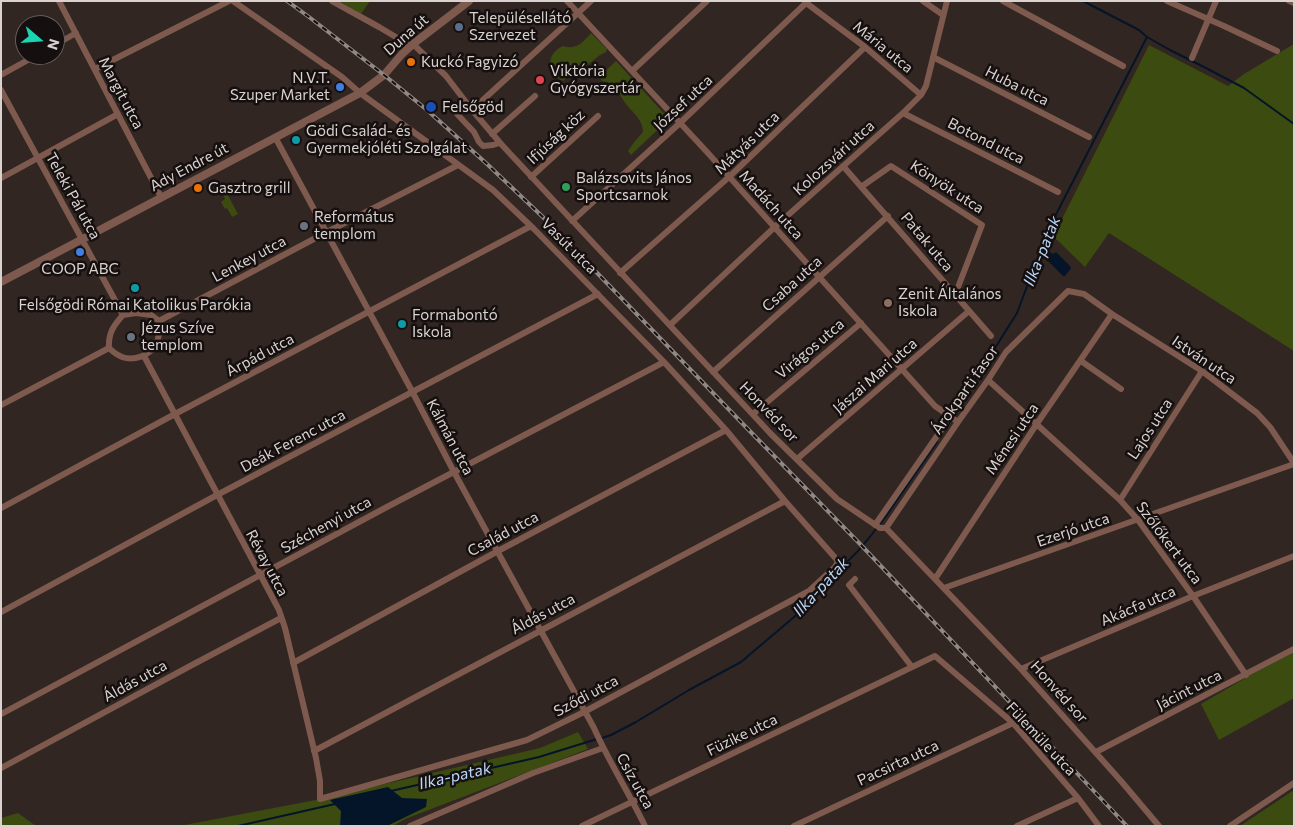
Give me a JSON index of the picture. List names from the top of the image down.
{
  "streets": {
    "street": [
      "Duna út",
      "Mária utca",
      "Huba utca",
      "Margit utca",
      "József utca",
      "Ifjúság köz",
      "Botond utca",
      "Mátyás utca",
      "Kolozsvári utca",
      "Ady Endre út",
      "Könyök utca",
      "Teleki Pál utca",
      "Madách utca",
      "Patak utca",
      "Vasút utca",
      "Lenkey utca",
      "Csaba utca",
      "Virágos utca",
      "Árpád utca",
      "István utca",
      "Jászai Mari utca",
      "Árokparti fasor",
      "Honvéd sor",
      "Lajos utca",
      "Kálmán utca",
      "Ménesi utca",
      "Deák Ferenc utca",
      "Széchenyi utca",
      "Ezerjó utca",
      "Család utca",
      "Szőlőkert utca",
      "Révay utca",
      "Akácfa utca",
      "Áldás utca",
      "Jácint utca",
      "Sződi utca",
      "Füzike utca",
      "Fülemüle utca",
      "Pacsirta utca",
      "Csíz utca"
    ]
  },
  "crossings": [
    ["Duna út", "Ady Endre út"],
    ["Duna út", "Honvéd sor"],
    ["Mária utca", "József utca"],
    ["Mária utca", "Mátyás utca"],
    ["Mária utca", "Kolozsvári utca"],
    ["Huba utca", "Kolozsvári utca"],
    ["Margit utca", "Ady Endre út"],
    ["József utca", "Madách utca"],
    ["József utca", "Honvéd sor"],
    ["Ifjúság köz", "Honvéd sor"],
    ["Botond utca", "Kolozsvári utca"],
    ["Mátyás utca", "Madách utca"],
    ["Mátyás utca", "Honvéd sor"],
    ["Kolozsvári utca", "Madách utca"],
    ["Kolozsvári utca", "Patak utca"],
    ["Kolozsvári utca", "Honvéd sor"],
    ["Ady Endre út", "Teleki Pál utca"],
    ["Ady Endre út", "Vasút utca"],
    ["Ady Endre út", "Kálmán utca"],
    ["Könyök utca", "Patak utca"],
    ["Teleki Pál utca", "Lenkey utca"],
    ["Teleki Pál utca", "Révay utca"],
    ["Madách utca", "Csaba utca"],
    ["Madách utca", "Virágos utca"],
    ["Madách utca", "Jászai Mari utca"],
    ["Madách utca", "Árokparti fasor"],
    ["Patak utca", "Csaba utca"],
    ["Patak utca", "Jászai Mari utca"],
    ["Vasút utca", "Lenkey utca"],
    ["Vasút utca", "Árpád utca"],
    ["Vasút utca", "Deák Ferenc utca"],
    ["Vasút utca", "Széchenyi utca"],
    ["Vasút utca", "Család utca"],
    ["Vasút utca", "Áldás utca"],
    ["Vasút utca", "Sződi utca"],
    ["Lenkey utca", "Kálmán utca"],
    ["Lenkey utca", "Révay utca"],
    ["Csaba utca", "Honvéd sor"],
    ["Virágos utca", "Honvéd sor"],
    ["Árpád utca", "Kálmán utca"],
    ["Árpád utca", "Révay utca"],
    ["István utca", "Árokparti fasor"],
    ["István utca", "Lajos utca"],
    ["István utca", "Ménesi utca"],
    ["István utca", "Ezerjó utca"],
    ["Jászai Mari utca", "Honvéd sor"],
    ["Árokparti fasor", "Honvéd sor"],
    ["Árokparti fasor", "Szőlőkert utca"],
    ["Honvéd sor", "Ménesi utca"],
    ["Honvéd sor", "Ezerjó utca"],
    ["Honvéd sor", "Akácfa utca"],
    ["Honvéd sor", "Jácint utca"],
    ["Lajos utca", "Szőlőkert utca"],
    ["Kálmán utca", "Deák Ferenc utca"],
    ["Kálmán utca", "Széchenyi utca"],
    ["Kálmán utca", "Család utca"],
    ["Kálmán utca", "Áldás utca"],
    ["Kálmán utca", "Sződi utca"],
    ["Kálmán utca", "Csíz utca"],
    ["Ménesi utca", "Szőlőkert utca"],
    ["Deák Ferenc utca", "Révay utca"],
    ["Széchenyi utca", "Révay utca"],
    ["Ezerjó utca", "Szőlőkert utca"],
    ["Család utca", "Révay utca"],
    ["Szőlőkert utca", "Akácfa utca"],
    ["Szőlőkert utca", "Jácint utca"],
    ["Révay utca", "Áldás utca"],
    ["Révay utca", "Sződi utca"],
    ["Füzike utca", "Fülemüle utca"],
    ["Füzike utca", "Csíz utca"],
    ["Fülemüle utca", "Pacsirta utca"]
  ],
  "water": ["Ilka-patak"],
  "places": [
    "Településellátó Szervezet",
    "Kuckó Fagyizó",
    "Viktória Gyógyszertár",
    "N.V.T. Szuper Market",
    "Felsőgöd",
    "Gödi Család- és Gyermekjóléti Szolgálat",
    "Balázsovits János Sportcsarnok",
    "Gasztro grill",
    "Református templom",
    "COOP ABC",
    "Felsőgödi Római Katolikus Parókia",
    "Zenit Általános Iskola",
    "Formabontó Iskola",
    "Jézus Szíve templom"
  ],
  "north": "right"
}
